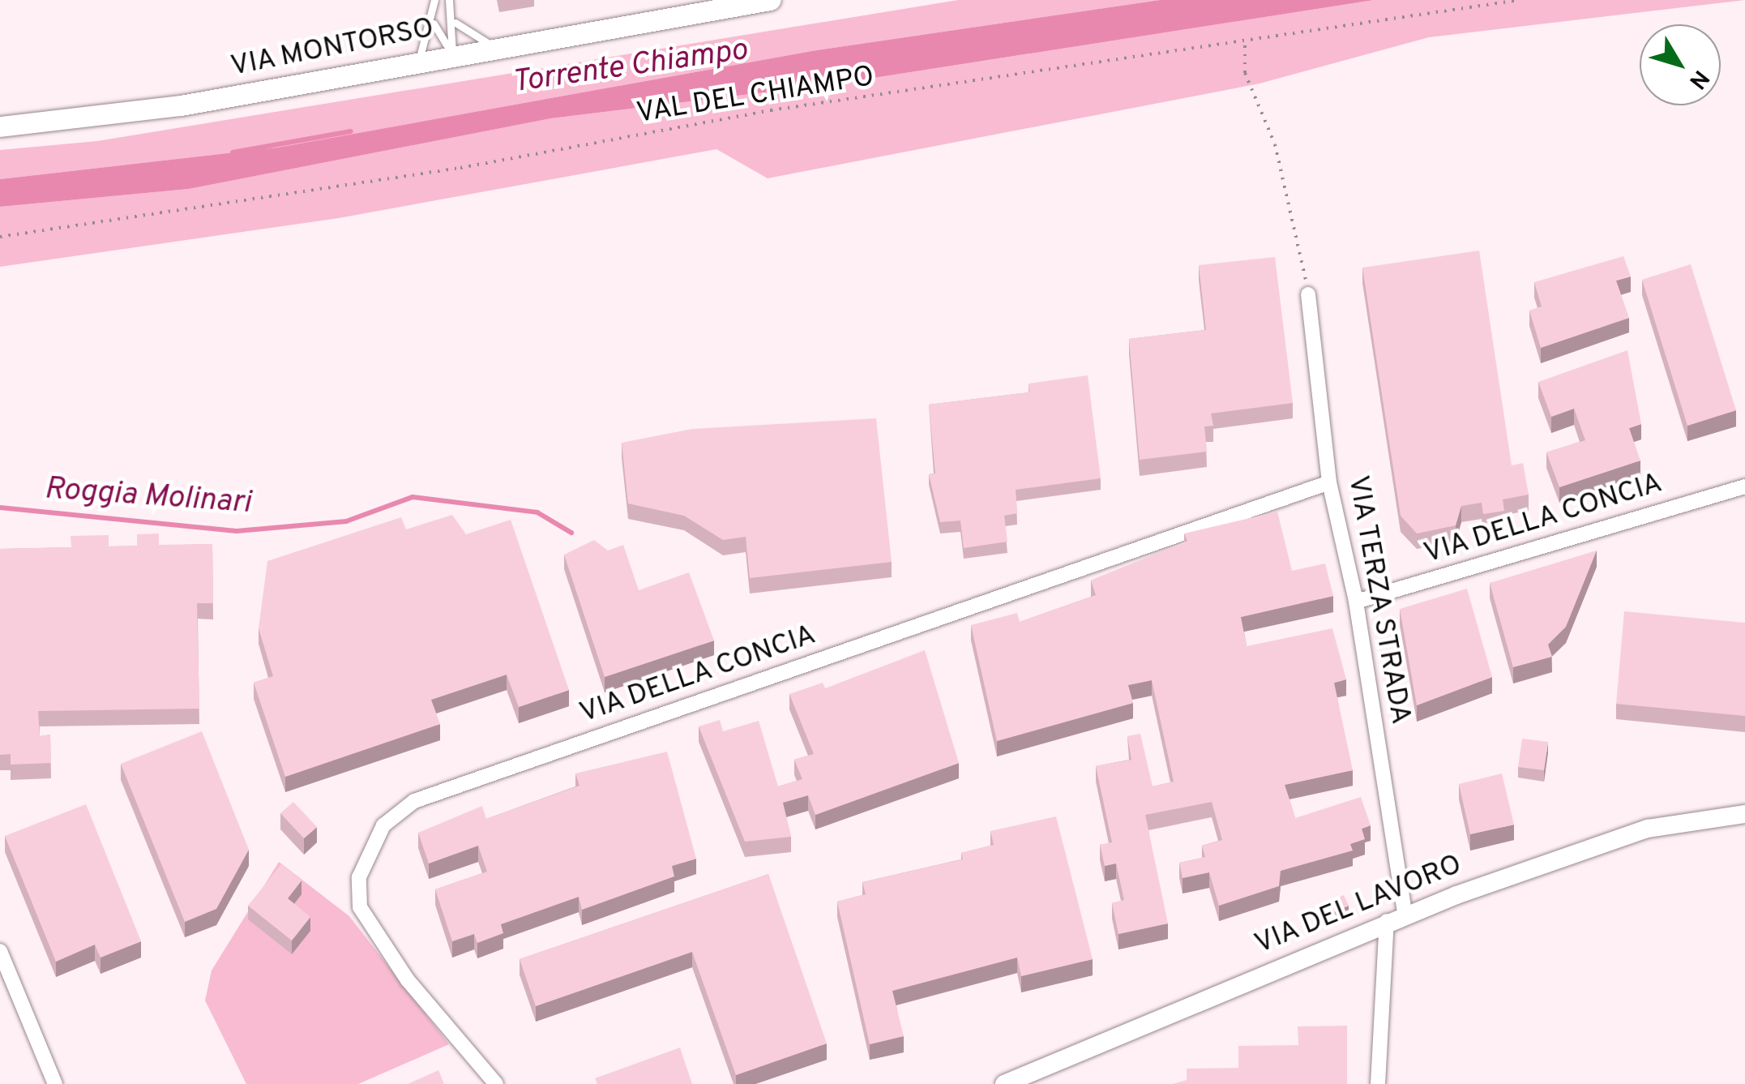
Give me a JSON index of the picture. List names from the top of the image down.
{
  "streets": {
    "main road": ["VIA MONTORSO"],
    "street": ["VIA DELLA CONCIA", "VIA TERZA STRADA", "VIA DEL LAVORO"],
    "path": ["VAL DEL CHIAMPO"]
  },
  "crossings": [
    ["VIA DELLA CONCIA", "VIA TERZA STRADA"],
    ["VIA TERZA STRADA", "VIA DEL LAVORO"]
  ],
  "water": ["Torrente Chiampo", "Roggia Molinari"],
  "north": "bottom right"
}
